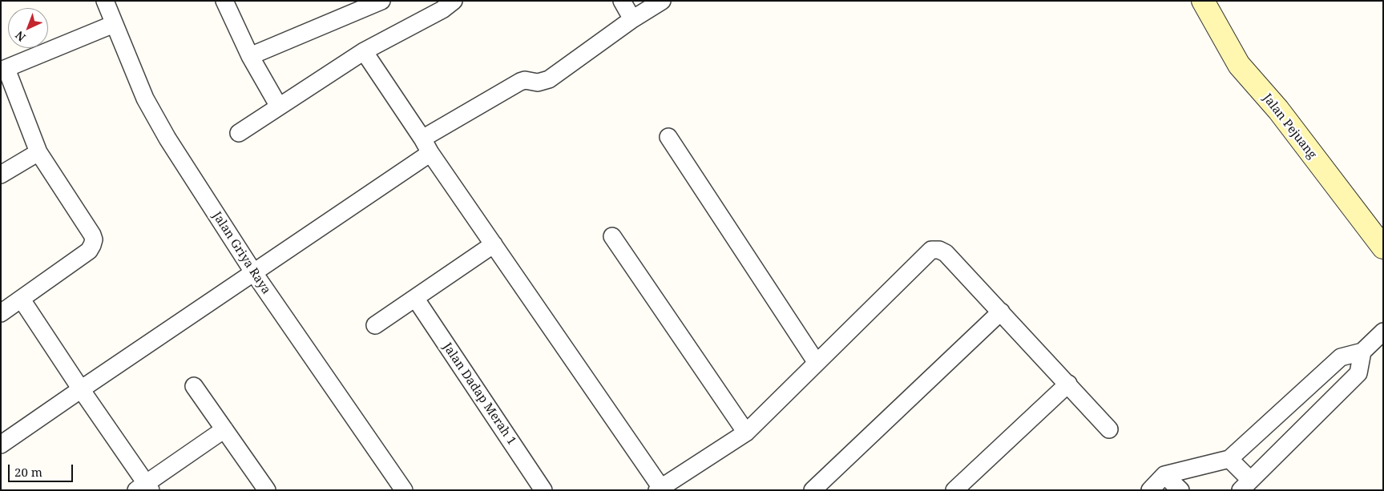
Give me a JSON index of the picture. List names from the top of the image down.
{
  "streets": {
    "street": ["Jalan Pejuang", "Jalan Griya Raya", "Jalan Dadap Merah 1"]
  },
  "scale_bar": "20 m",
  "north": "bottom left"
}
